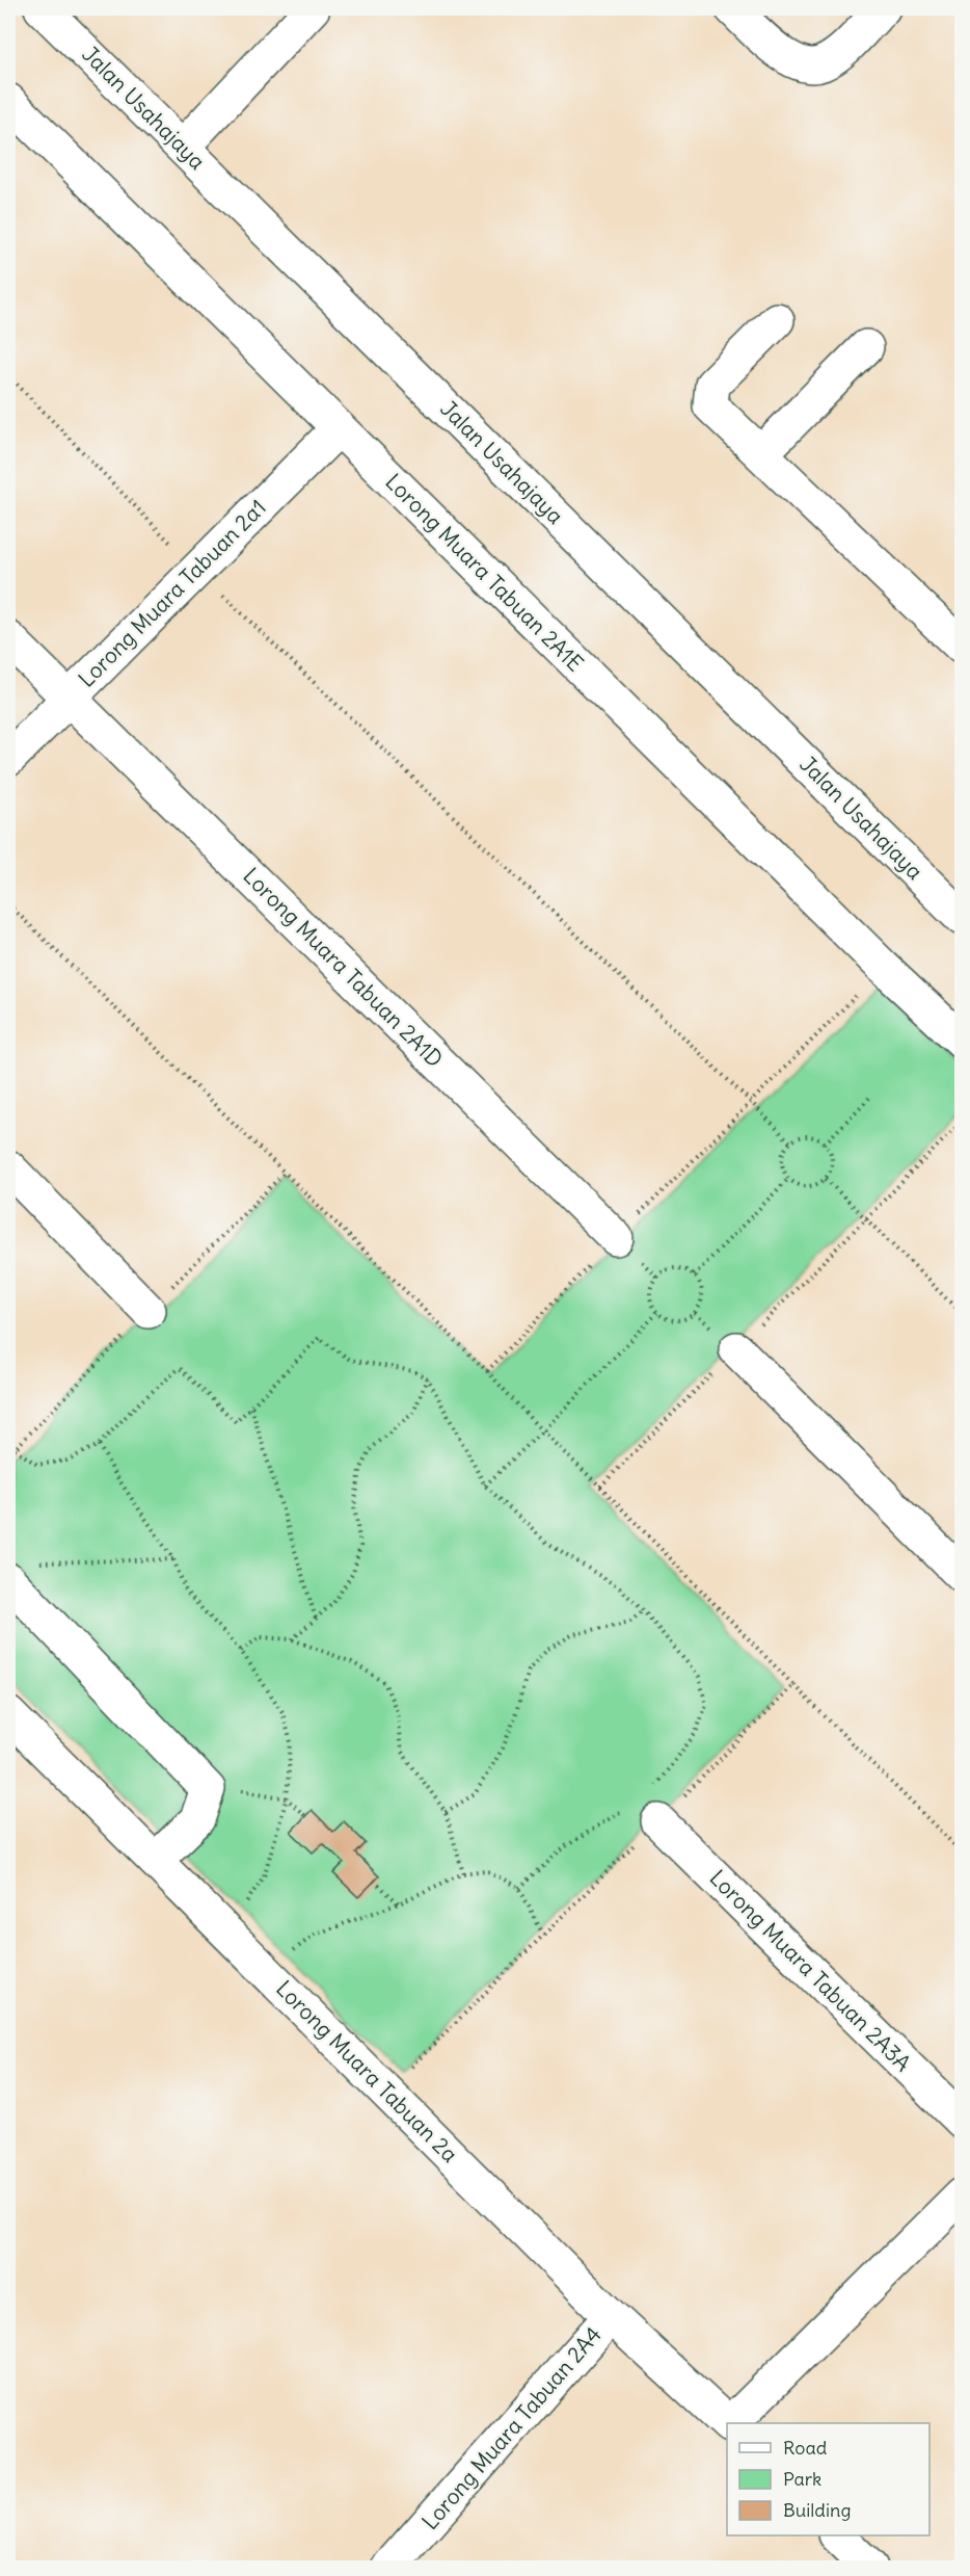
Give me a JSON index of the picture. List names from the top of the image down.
{
  "streets": {
    "street": [
      "Jalan Usahajaya",
      "Lorong Muara Tabuan 2A1E",
      "Lorong Muara Tabuan 2a1",
      "Lorong Muara Tabuan 2A1D",
      "Lorong Muara Tabuan 2A3A",
      "Lorong Muara Tabuan 2a",
      "Lorong Muara Tabuan 2A4"
    ]
  },
  "crossings": [
    ["Lorong Muara Tabuan 2A1E", "Lorong Muara Tabuan 2a1"],
    ["Lorong Muara Tabuan 2a1", "Lorong Muara Tabuan 2A1D"],
    ["Lorong Muara Tabuan 2a", "Lorong Muara Tabuan 2A4"]
  ],
  "legend": ["Road", "Park", "Building"]
}
